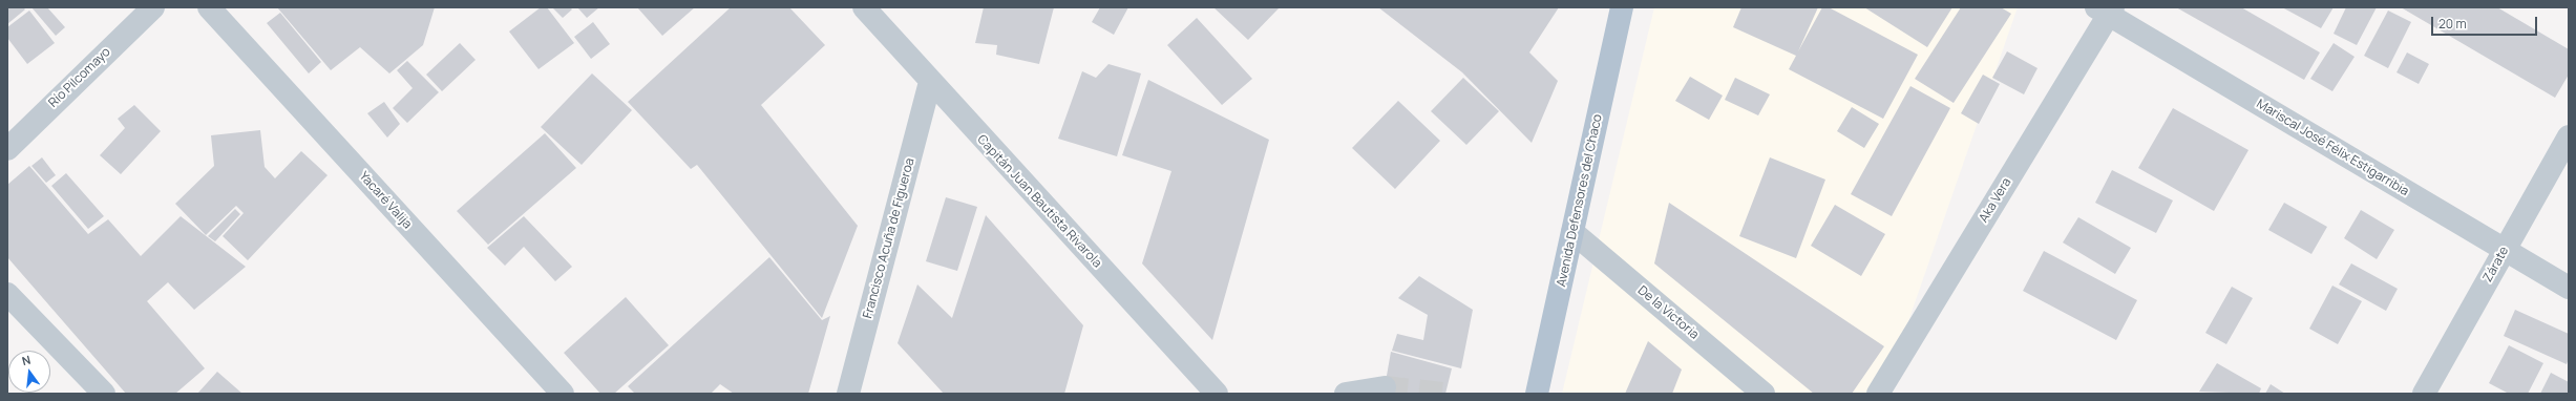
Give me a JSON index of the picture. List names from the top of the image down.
{
  "streets": {
    "main road": ["Avenida Defensores del Chaco"],
    "street": [
      "Río Pilcomayo",
      "Mariscal José Félix Estigarribia",
      "Yacaré Valija",
      "Aka Vera",
      "Capitán Juan Bautista Rivarola",
      "Francisco Acuña de Figueroa",
      "Zárate",
      "De la Victoria"
    ]
  },
  "crossings": [
    ["Mariscal José Félix Estigarribia", "Aka Vera"],
    ["Mariscal José Félix Estigarribia", "Zárate"],
    ["Avenida Defensores del Chaco", "De la Victoria"],
    ["Capitán Juan Bautista Rivarola", "Francisco Acuña de Figueroa"]
  ],
  "scale_bar": "20 m",
  "north": "top"
}
